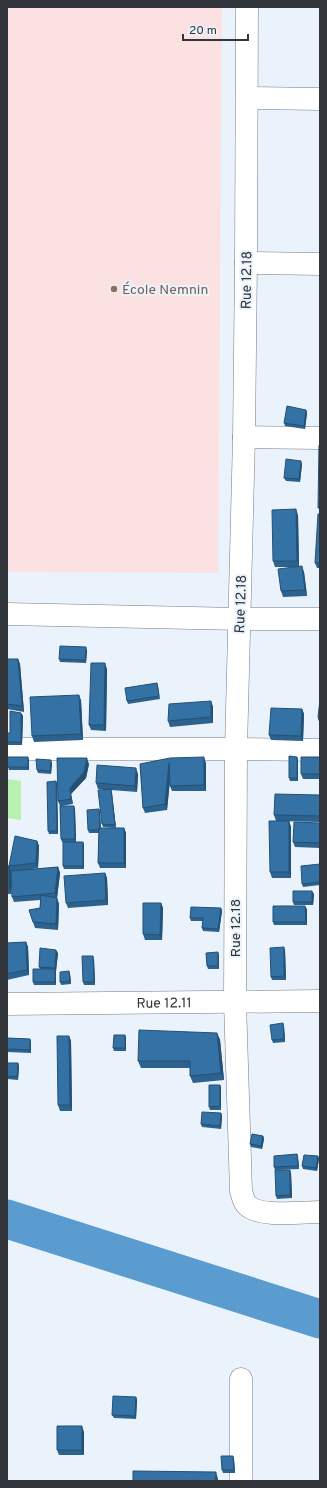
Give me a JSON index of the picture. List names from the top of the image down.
{
  "streets": {
    "street": ["Rue 12.18", "Rue 12.11"]
  },
  "crossings": [
    ["Rue 12.18", "Rue 12.11"]
  ],
  "places": ["École Nemnin"],
  "scale_bar": "20 m"
}
